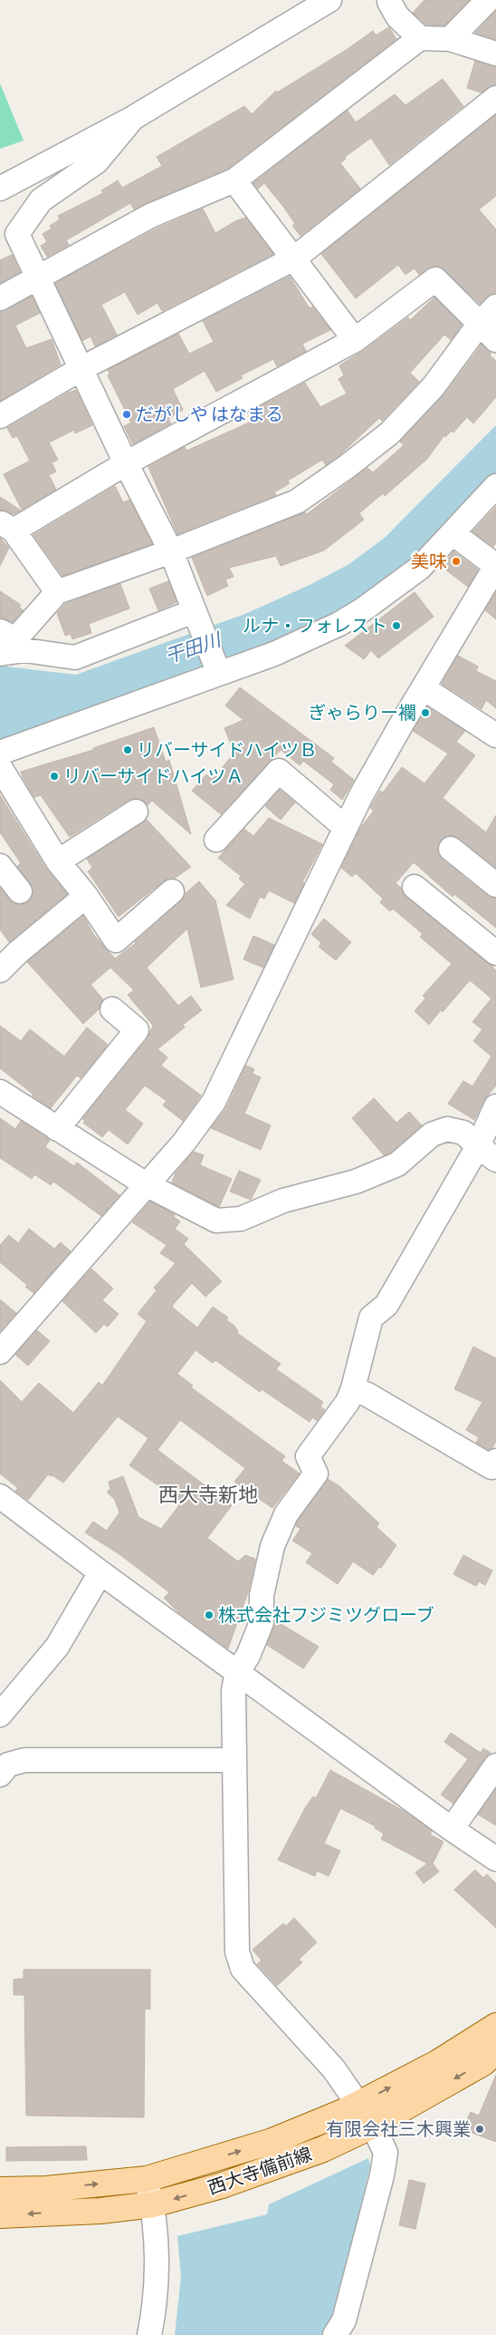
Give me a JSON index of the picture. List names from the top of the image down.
{
  "streets": {
    "main road": ["西大寺備前線"]
  },
  "districts": ["西大寺新地"],
  "water": ["干田川"],
  "places": [
    "だがしや はなまる",
    "美味",
    "ルナ・フォレスト",
    "ぎゃらりー襴",
    "リバーサイドハイツＢ",
    "リバーサイドハイツＡ",
    "株式会社フジミツグローブ",
    "有限会社三木興業"
  ]
}
